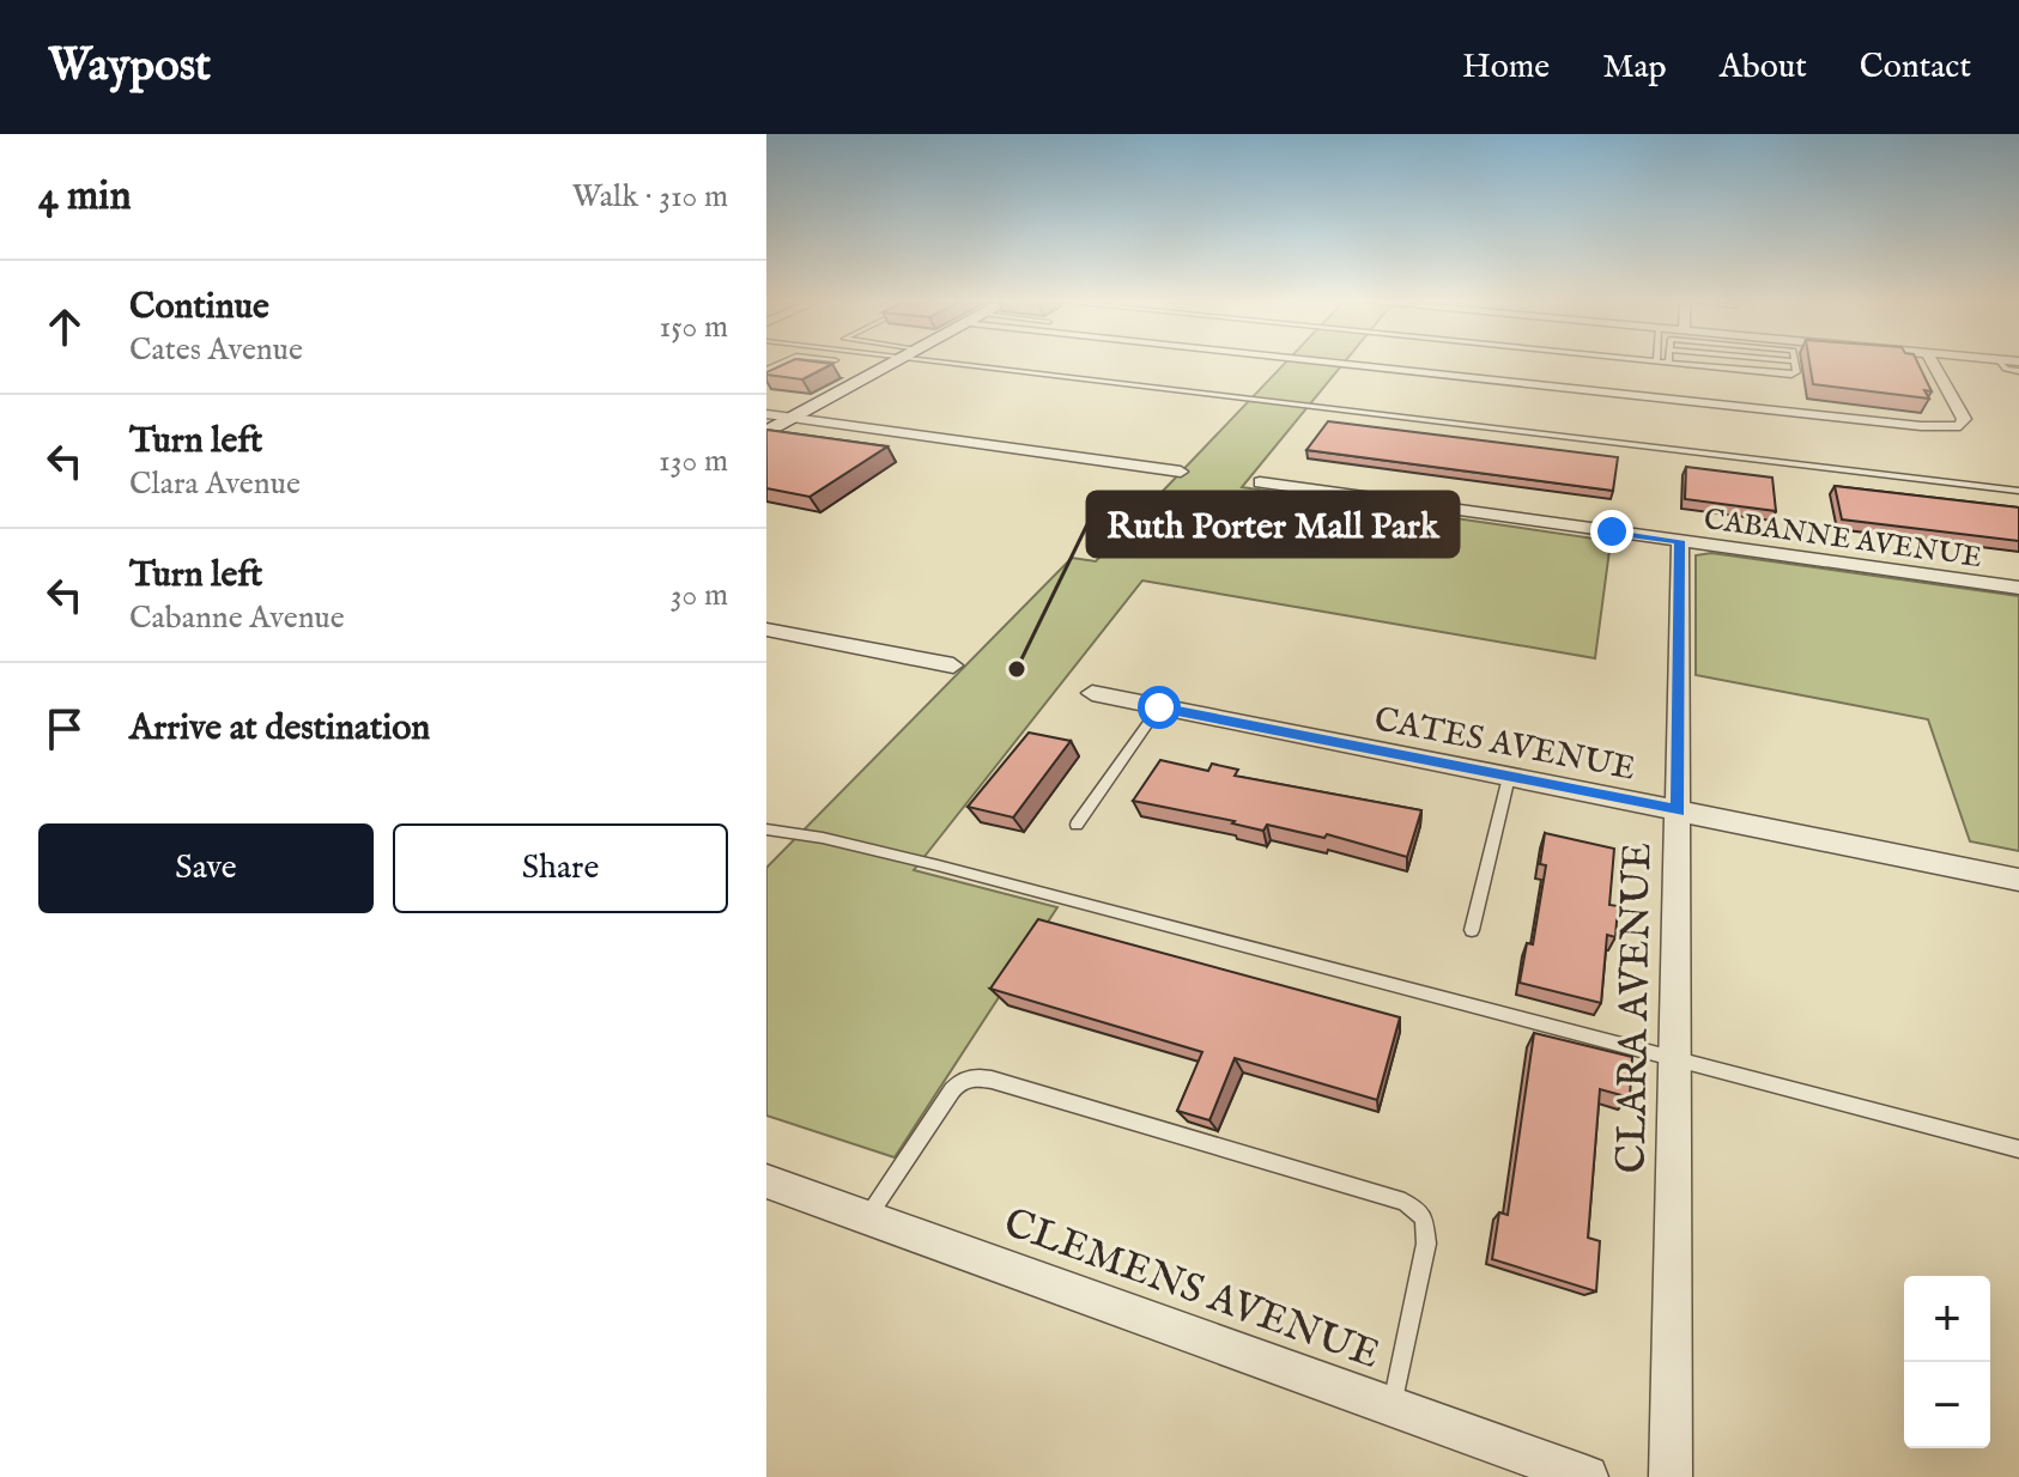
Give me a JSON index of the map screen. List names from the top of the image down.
{
  "streets": {
    "street": [
      "CABANNE AVENUE",
      "CATES AVENUE",
      "CLARA AVENUE",
      "CLEMENS AVENUE"
    ]
  },
  "crossings": [
    ["CABANNE AVENUE", "CLARA AVENUE"],
    ["CATES AVENUE", "CLARA AVENUE"]
  ],
  "places": ["Ruth Porter Mall Park"],
  "page": {
    "header": "Waypost",
    "nav": [
      "Home",
      "Map",
      "About",
      "Contact"
    ],
    "heading": ["4 min", "Walk · 310 m"],
    "list": [
      ["Continue", "Cates Avenue", "150 m"],
      ["Turn left", "Clara Avenue", "130 m"],
      ["Turn left", "Cabanne Avenue", "30 m"],
      "Arrive at destination"
    ],
    "buttons": ["Save", "Share"],
    "map_buttons": ["+", "−"]
  }
}
